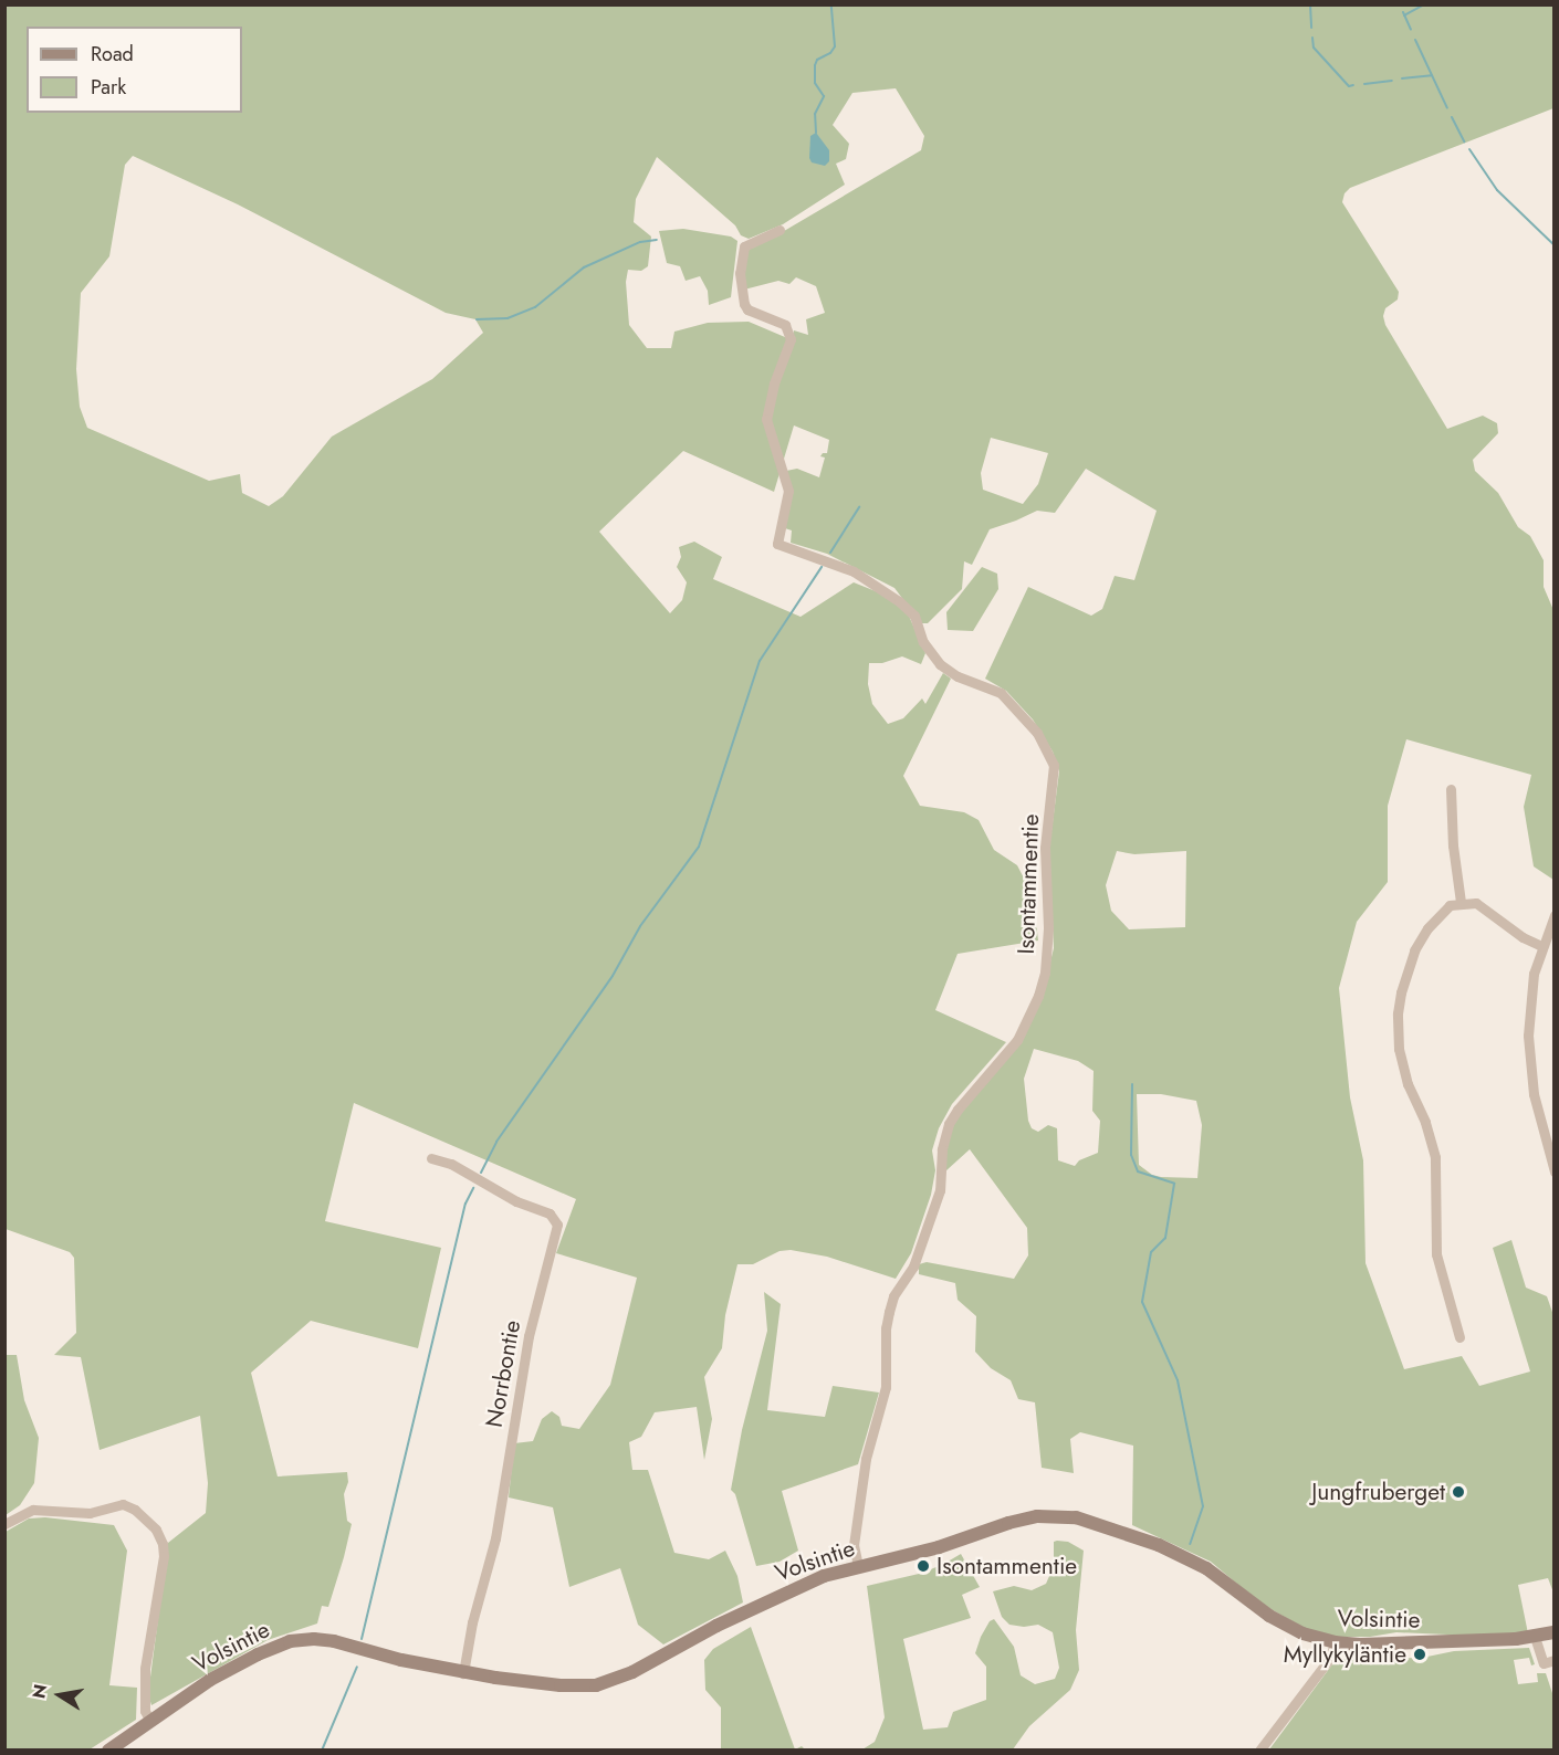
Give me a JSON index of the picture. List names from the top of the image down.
{
  "streets": {
    "street": ["Isontammentie", "Norrbontie", "Volsintie"]
  },
  "crossings": [
    ["Isontammentie", "Volsintie"],
    ["Norrbontie", "Volsintie"]
  ],
  "places": ["Jungfruberget", "Isontammentie", "Myllykyläntie"],
  "legend": ["Road", "Park"],
  "north": "left"
}
